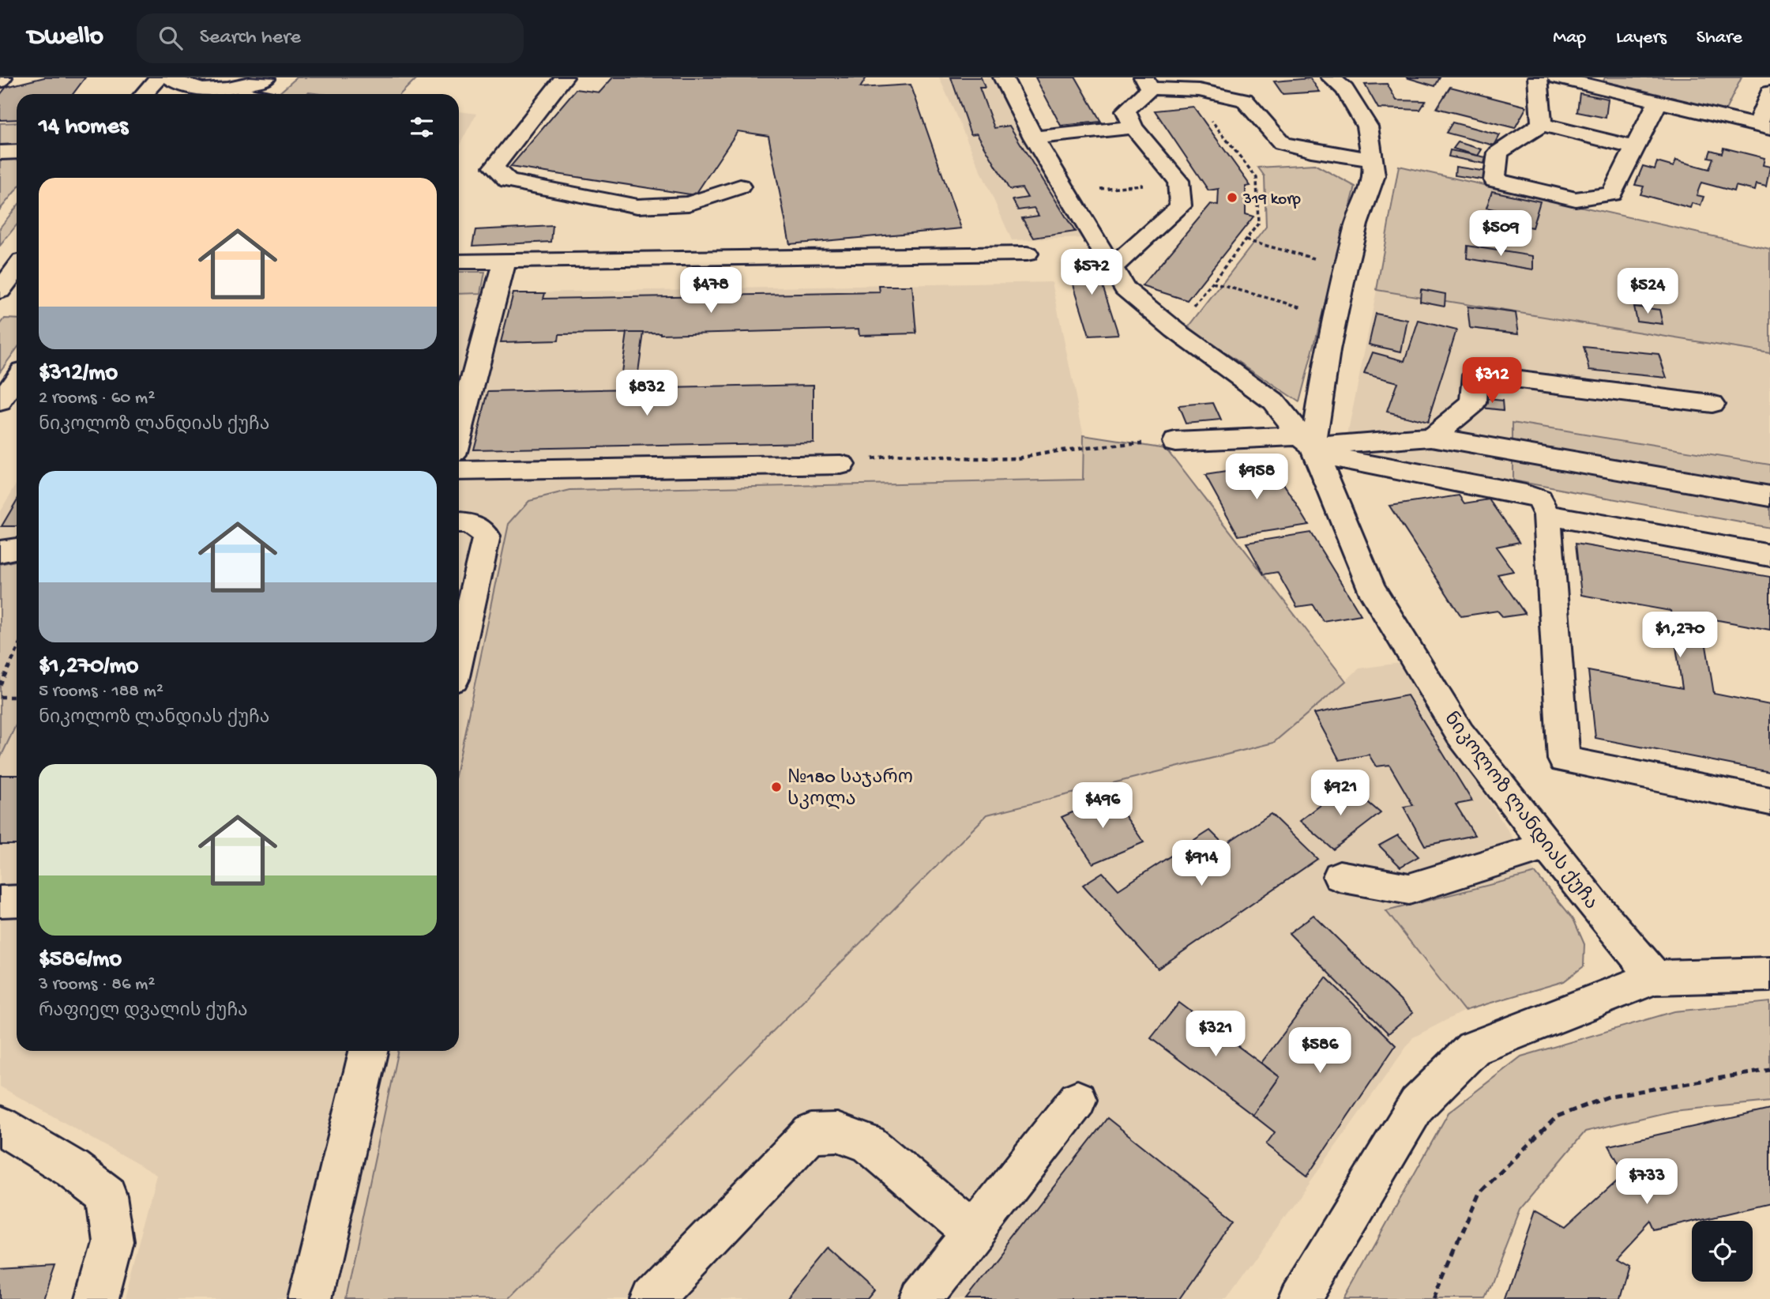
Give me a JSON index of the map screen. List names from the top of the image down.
{
  "streets": {
    "street": ["ნიკოლოზ ლანდიას ქუჩა"]
  },
  "places": ["319 korp", "№180 საჯარო სკოლა"],
  "page": {
    "header": "Dwello",
    "search": "Search here",
    "nav": ["Map", "Layers", "Share"],
    "heading": "14 homes",
    "list": [
      {
        "name": "$312/mo",
        "note": "2 rooms · 60 m² · ნიკოლოზ ლანდიას ქუჩა"
      },
      {
        "name": "$1,270/mo",
        "note": "5 rooms · 188 m² · ნიკოლოზ ლანდიას ქუჩა"
      },
      {
        "name": "$586/mo",
        "note": "3 rooms · 86 m² · რაფიელ დვალის ქუჩა"
      }
    ],
    "price": [
      "$509",
      "$572",
      "$478",
      "$524",
      "$312",
      "$832",
      "$958",
      "$1,270",
      "$921",
      "$496",
      "$914",
      "$321",
      "$586",
      "$733"
    ]
  }
}
